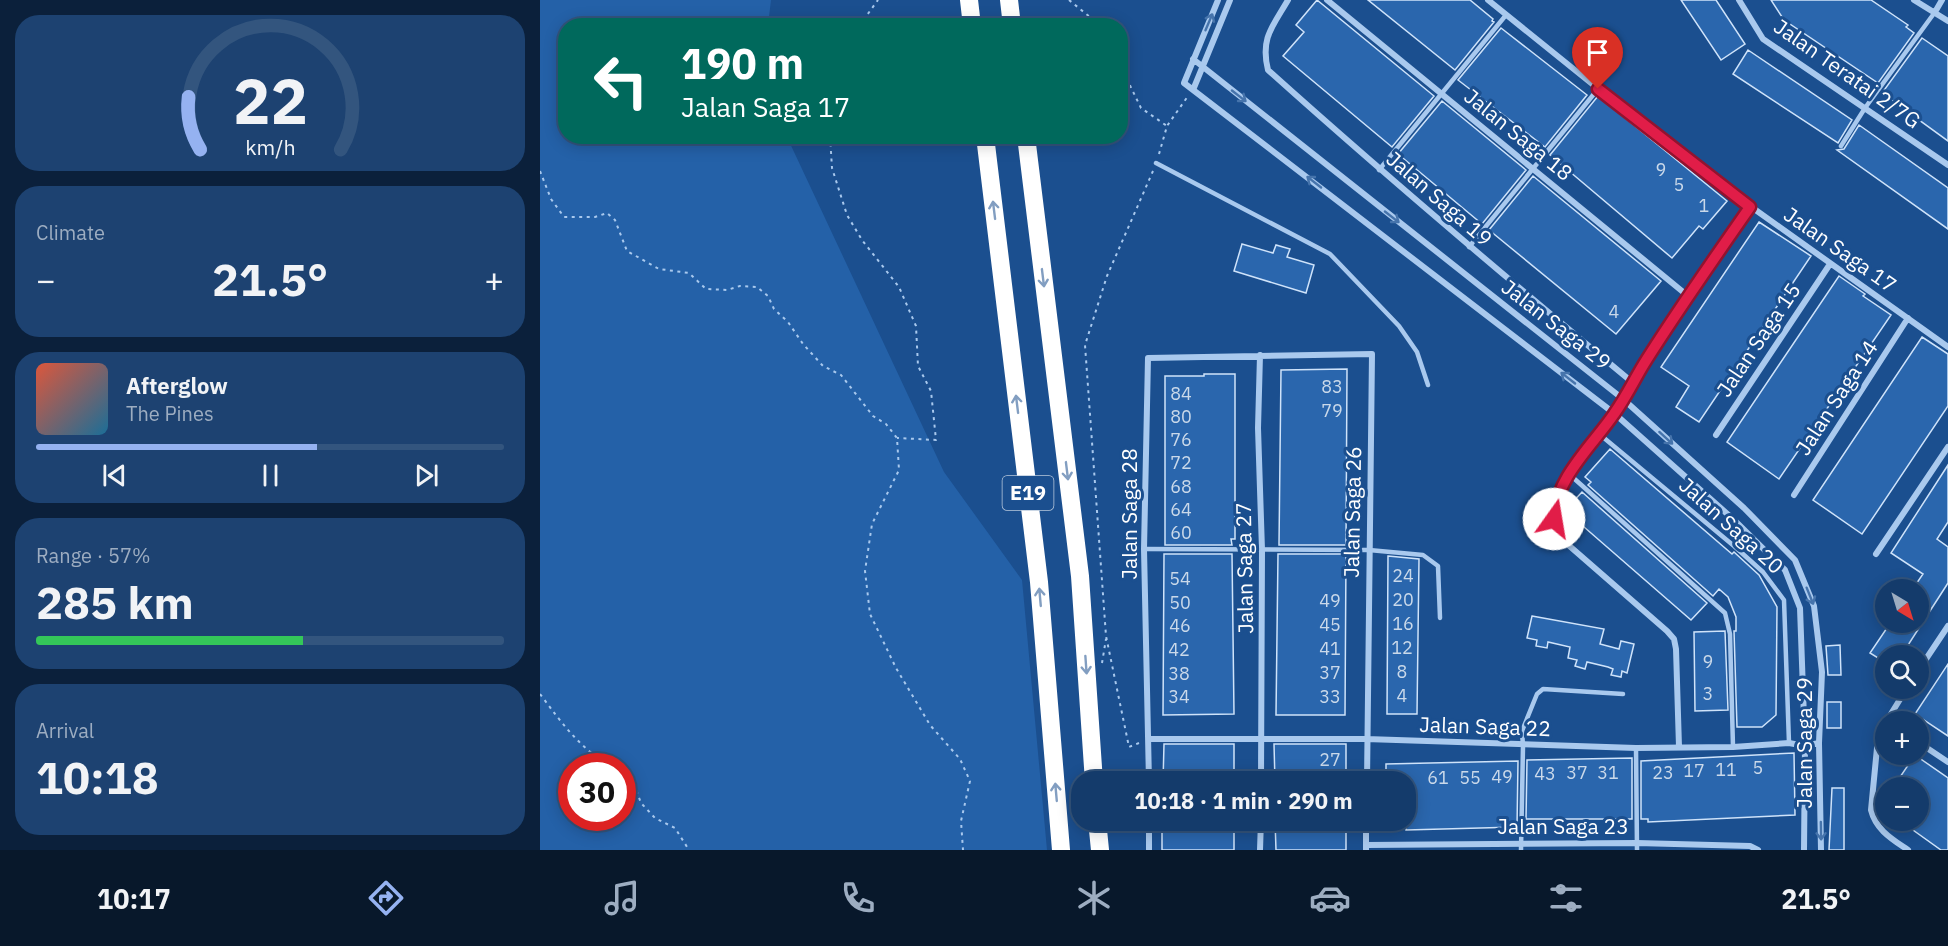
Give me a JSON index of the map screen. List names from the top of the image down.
{
  "streets": {
    "highway": ["E19"],
    "street": [
      "Jalan Teratai 2/7G",
      "Jalan Saga 18",
      "Jalan Saga 19",
      "Jalan Saga 17",
      "Jalan Saga 29",
      "Jalan Saga 15",
      "Jalan Saga 14",
      "Jalan Saga 26",
      "Jalan Saga 28",
      "Jalan Saga 27",
      "Jalan Saga 22",
      "Jalan Saga 23"
    ],
    "lane": ["Jalan Saga 20"]
  },
  "crossings": [
    ["Jalan Saga 17", "Jalan Saga 15"],
    ["Jalan Saga 17", "Jalan Saga 14"],
    ["Jalan Saga 29", "Jalan Saga 22"],
    ["Jalan Saga 26", "Jalan Saga 28"],
    ["Jalan Saga 26", "Jalan Saga 27"],
    ["Jalan Saga 26", "Jalan Saga 22"],
    ["Jalan Saga 28", "Jalan Saga 27"],
    ["Jalan Saga 28", "Jalan Saga 22"],
    ["Jalan Saga 20", "Jalan Saga 22"],
    ["Jalan Saga 27", "Jalan Saga 22"]
  ],
  "house_numbers": [
    "9",
    "5",
    "1",
    "4",
    "83",
    "84",
    "79",
    "80",
    "76",
    "72",
    "68",
    "64",
    "60",
    "24",
    "54",
    "20",
    "49",
    "50",
    "16",
    "45",
    "46",
    "12",
    "41",
    "42",
    "9",
    "8",
    "37",
    "38",
    "3",
    "4",
    "34",
    "33",
    "27",
    "5",
    "11",
    "17",
    "37",
    "31",
    "23",
    "43",
    "49",
    "61",
    "55"
  ],
  "north": "bottom right",
  "page": {
    "turn": ["190 m", "Jalan Saga 17"],
    "tile": [
      "Climate",
      ["Range · 57%", "285 km"],
      ["Arrival", "10:18"]
    ],
    "heat": ["−", "21.5°", "+"],
    "song": ["Afterglow", "The Pines"],
    "map_buttons": ["+", "−"],
    "limit": "30",
    "trip": "10:18 · 1 min · 290 m",
    "tabs": ["10:17", "21.5°"],
    "gauge": ["22", "km/h"]
  }
}
